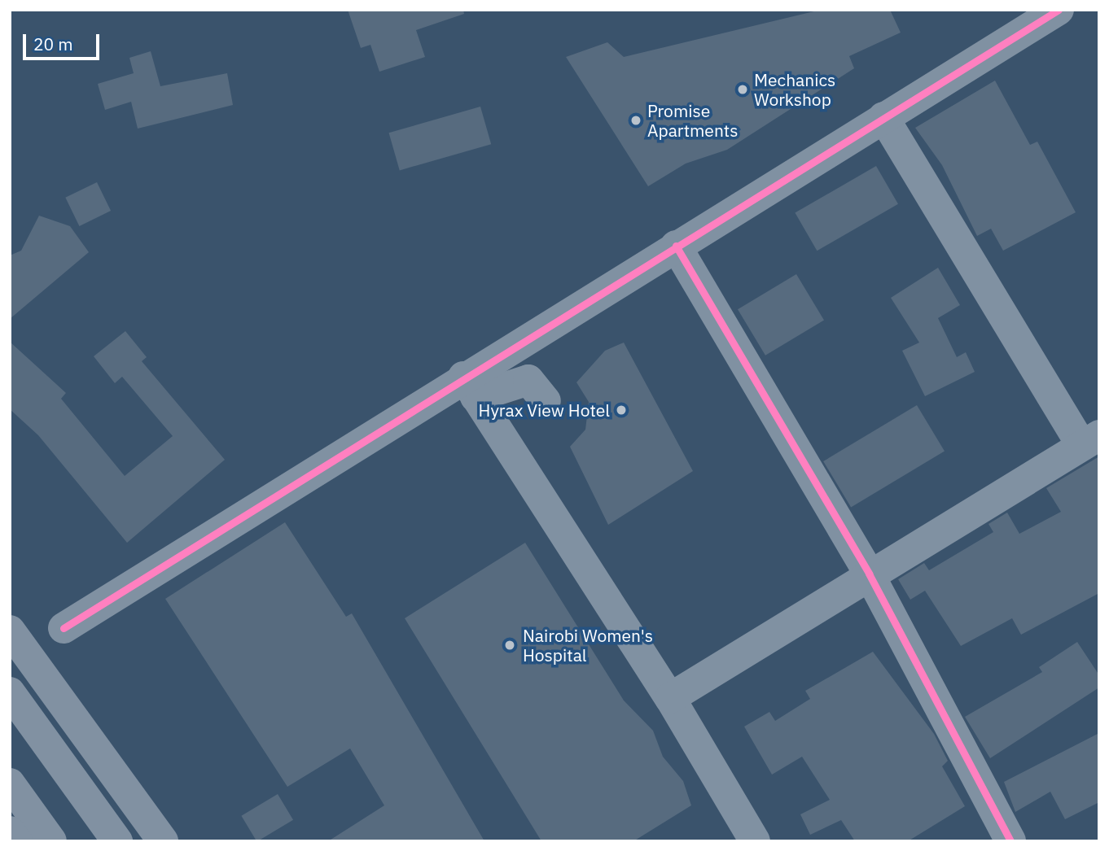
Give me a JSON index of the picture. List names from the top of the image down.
{
  "places": [
    "Mechanics Workshop",
    "Promise Apartments",
    "Hyrax View Hotel",
    "Nairobi Women's Hospital"
  ],
  "scale_bar": "20 m"
}
